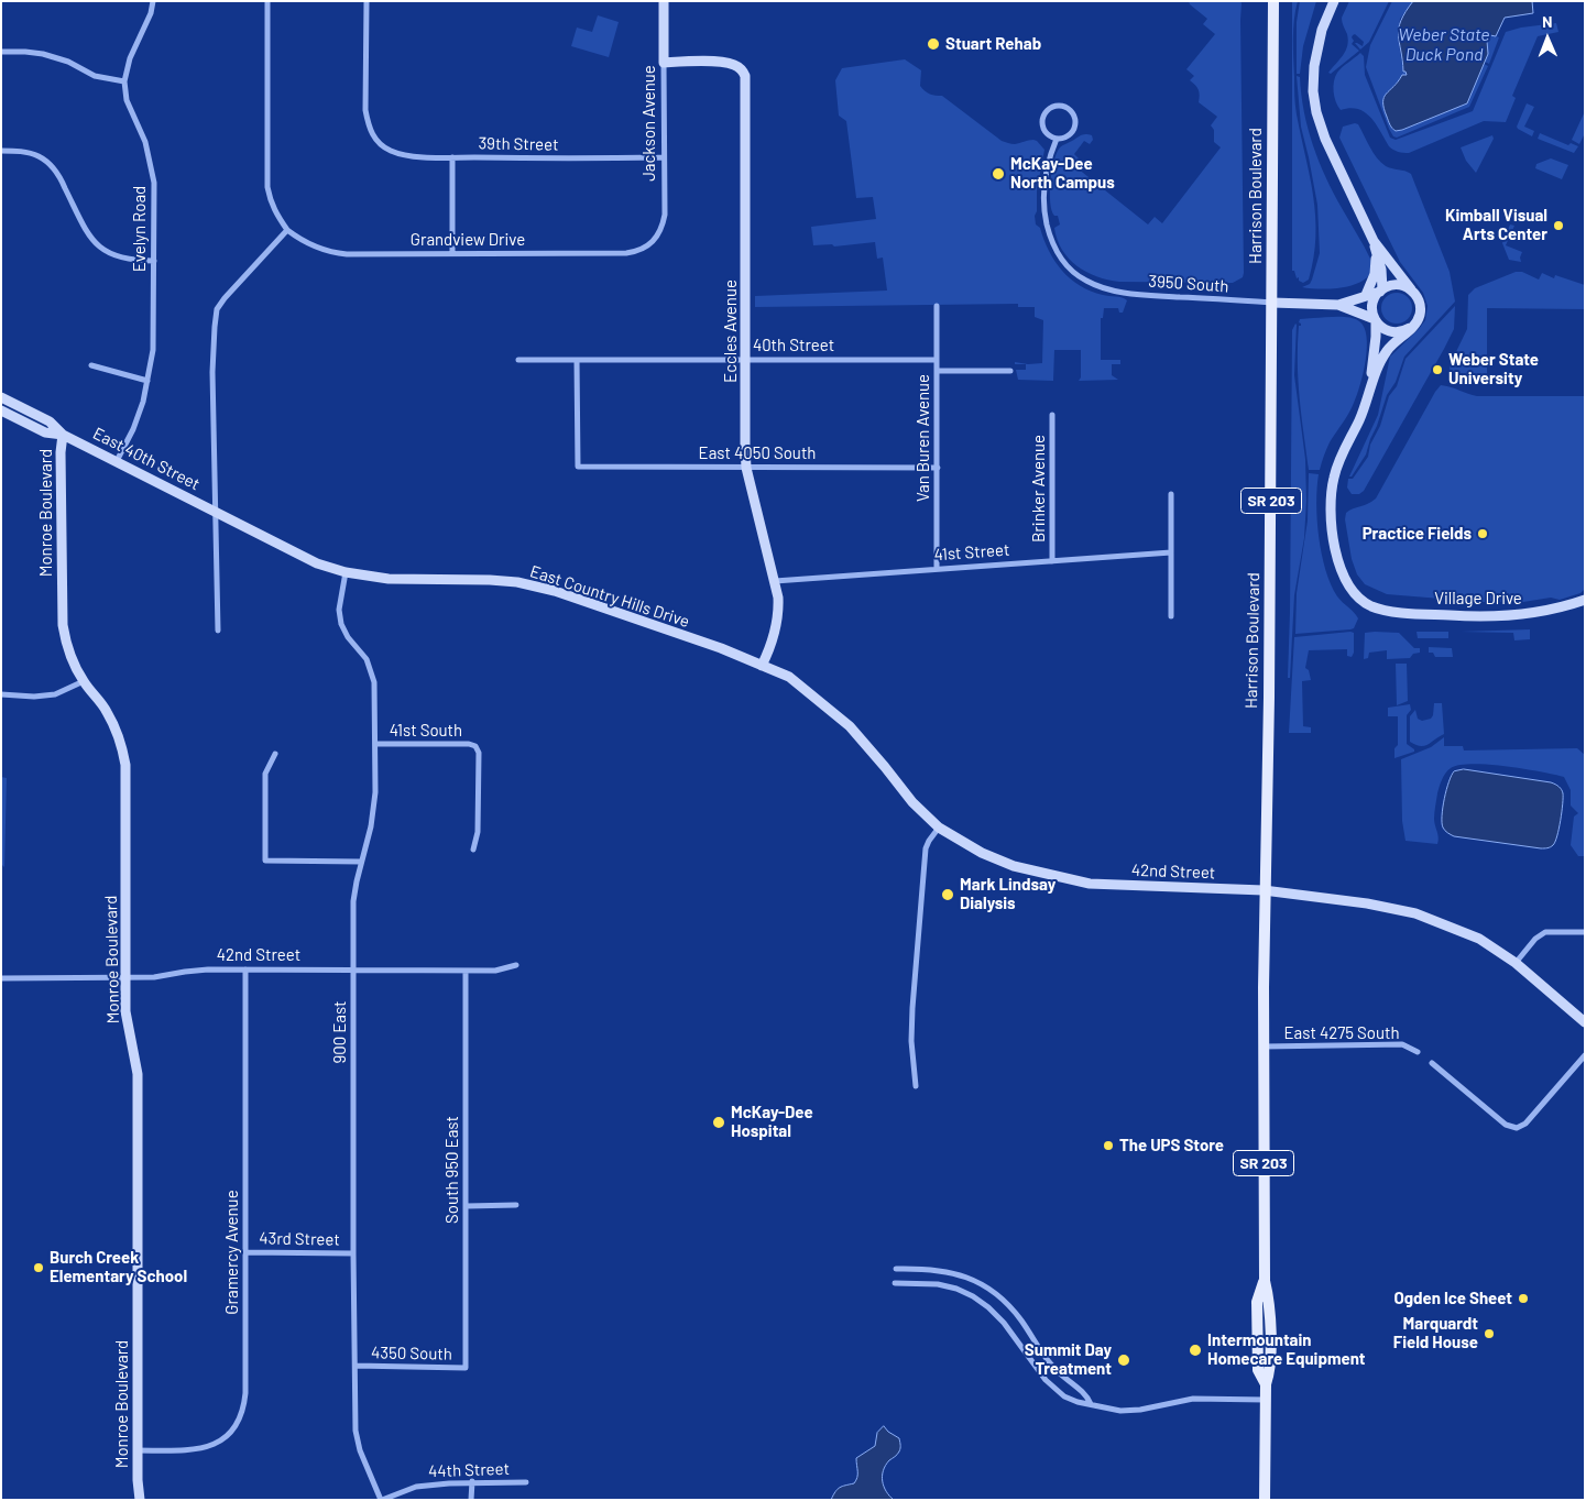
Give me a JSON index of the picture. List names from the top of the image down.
{
  "streets": {
    "main road": ["Harrison Boulevard", "SR 203"],
    "street": [
      "Jackson Avenue",
      "39th Street",
      "Evelyn Road",
      "Grandview Drive",
      "3950 South",
      "Eccles Avenue",
      "40th Street",
      "Van Buren Avenue",
      "East 4050 South",
      "East 40th Street",
      "Brinker Avenue",
      "Monroe Boulevard",
      "41st Street",
      "East Country Hills Drive",
      "Village Drive",
      "41st South",
      "42nd Street",
      "900 East",
      "East 4275 South",
      "South 950 East",
      "43rd Street",
      "Gramercy Avenue",
      "4350 South",
      "44th Street"
    ]
  },
  "crossings": [
    ["Jackson Avenue", "39th Street"],
    ["Jackson Avenue", "Grandview Drive"],
    ["Jackson Avenue", "Eccles Avenue"],
    ["Harrison Boulevard", "3950 South"],
    ["Harrison Boulevard", "42nd Street"],
    ["Harrison Boulevard", "East 4275 South"],
    ["Evelyn Road", "East 40th Street"],
    ["Eccles Avenue", "40th Street"],
    ["Eccles Avenue", "East 4050 South"],
    ["Eccles Avenue", "41st Street"],
    ["Eccles Avenue", "East Country Hills Drive"],
    ["40th Street", "Van Buren Avenue"],
    ["40th Street", "East 4050 South"],
    ["Van Buren Avenue", "East 4050 South"],
    ["Van Buren Avenue", "41st Street"],
    ["East 40th Street", "Monroe Boulevard"],
    ["East 40th Street", "East Country Hills Drive"],
    ["Brinker Avenue", "41st Street"],
    ["Monroe Boulevard", "42nd Street"],
    ["Monroe Boulevard", "Gramercy Avenue"],
    ["East Country Hills Drive", "42nd Street"],
    ["East Country Hills Drive", "900 East"],
    ["41st South", "900 East"],
    ["42nd Street", "900 East"],
    ["42nd Street", "South 950 East"],
    ["42nd Street", "Gramercy Avenue"],
    ["900 East", "43rd Street"],
    ["900 East", "4350 South"],
    ["900 East", "44th Street"],
    ["South 950 East", "4350 South"],
    ["43rd Street", "Gramercy Avenue"]
  ],
  "water": ["Weber State Duck Pond"],
  "places": [
    "Stuart Rehab",
    "McKay-Dee North Campus",
    "Kimball Visual Arts Center",
    "Weber State University",
    "Practice Fields",
    "Mark Lindsay Dialysis",
    "McKay-Dee Hospital",
    "The UPS Store",
    "Burch Creek Elementary School",
    "Ogden Ice Sheet",
    "Marquardt Field House",
    "Intermountain Homecare Equipment",
    "Summit Day Treatment"
  ],
  "north": "top"
}
